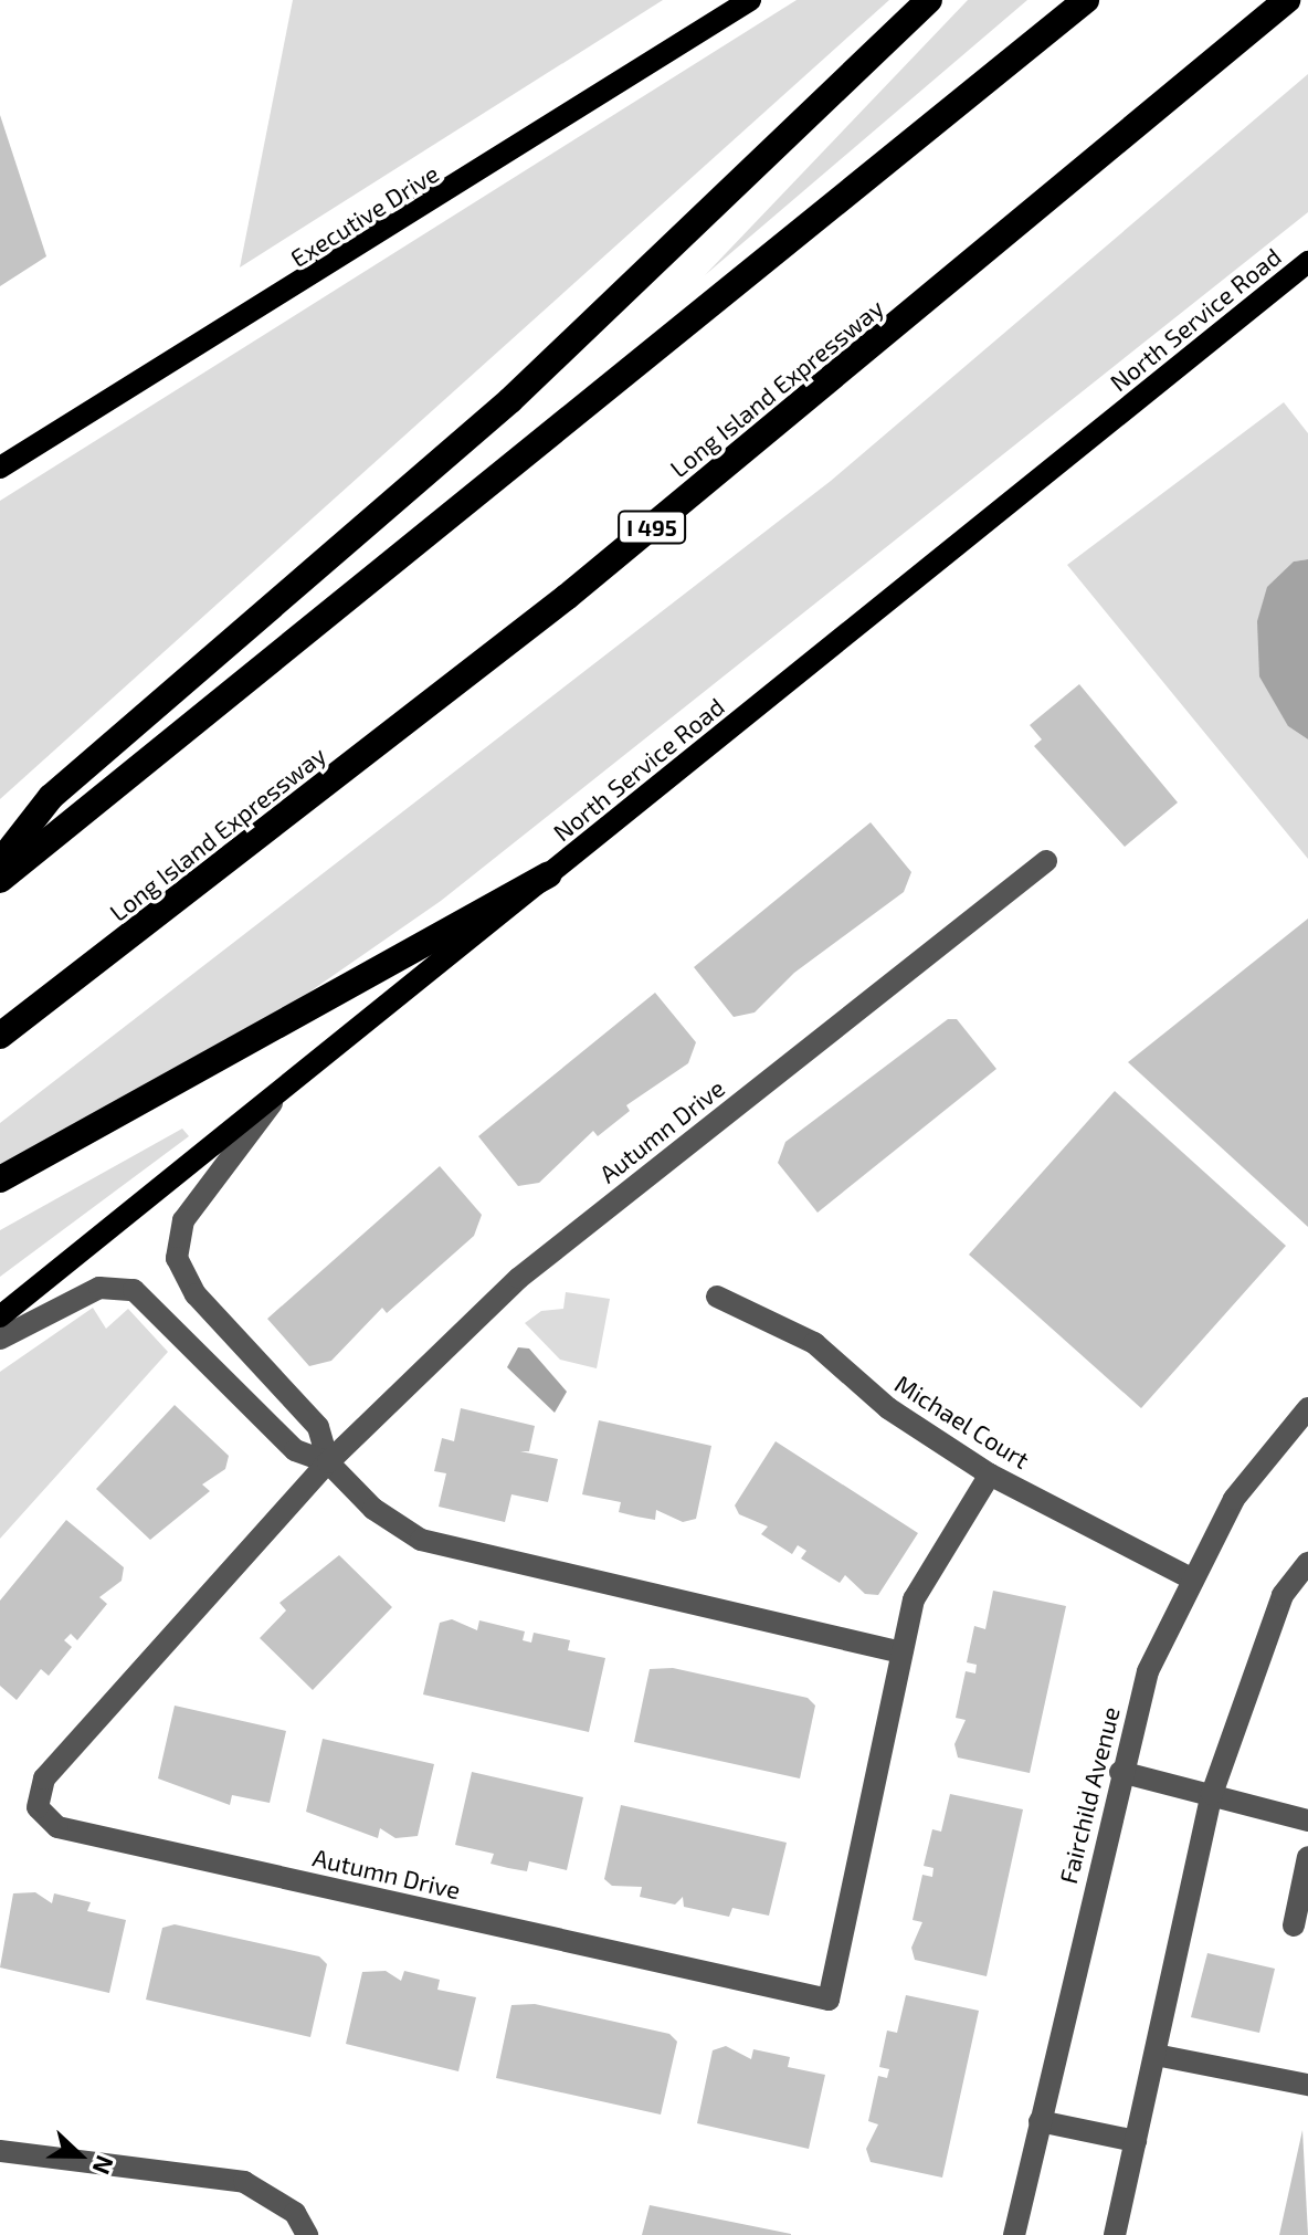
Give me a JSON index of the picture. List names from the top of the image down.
{
  "streets": {
    "highway": ["Long Island Expressway", "I 495"],
    "main road": ["Executive Drive", "North Service Road"],
    "street": ["Autumn Drive", "Michael Court", "Fairchild Avenue"]
  },
  "crossings": [
    ["Autumn Drive", "Michael Court"],
    ["Michael Court", "Fairchild Avenue"]
  ],
  "north": "right"
}
